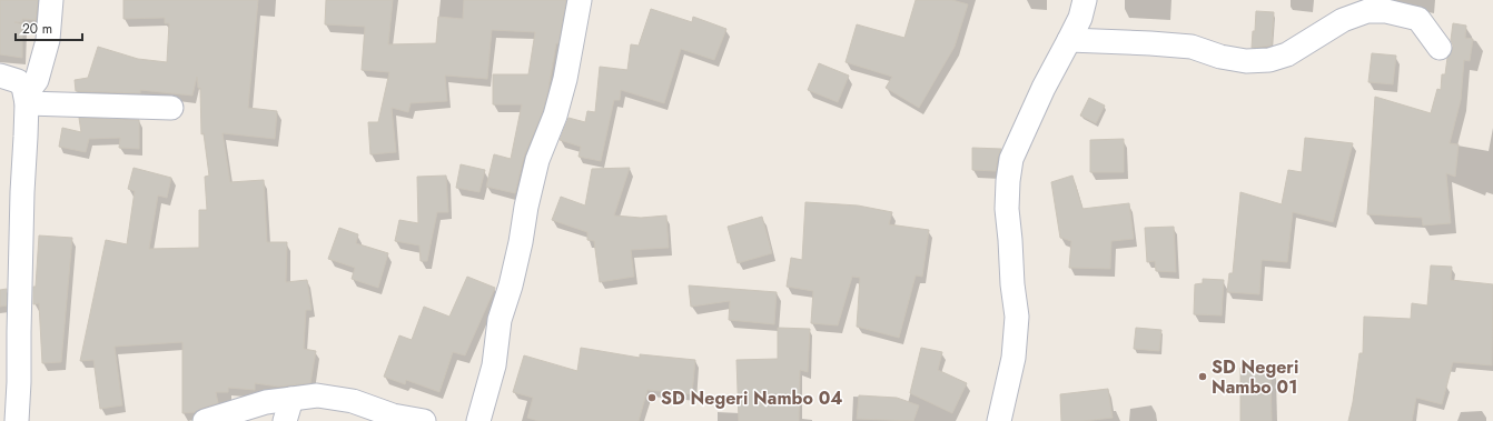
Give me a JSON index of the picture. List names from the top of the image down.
{
  "places": ["SD Negeri Nambo 01", "SD Negeri Nambo 04"],
  "scale_bar": "20 m"
}
